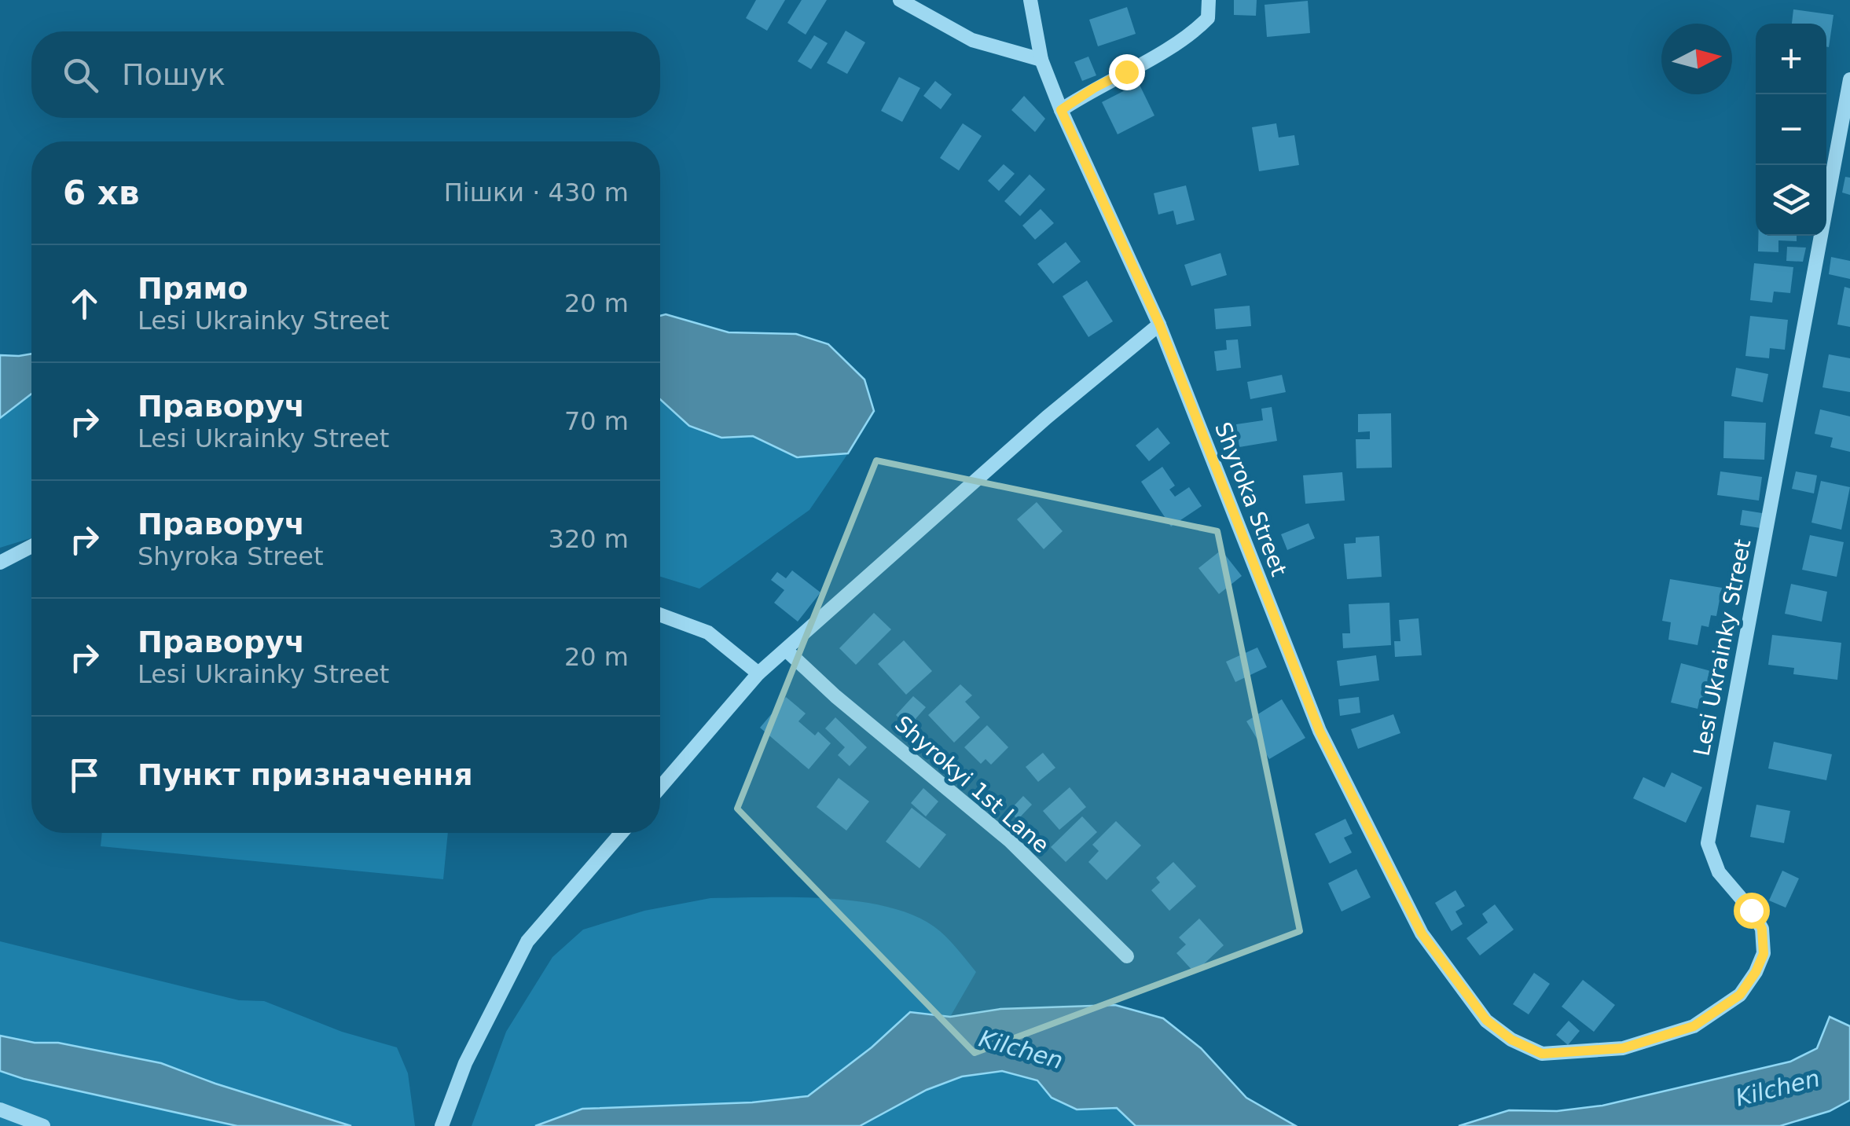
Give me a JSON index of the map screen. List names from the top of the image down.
{
  "streets": {
    "street": ["Shyroka Street", "Lesi Ukrainky Street", "Shyrokyi 1st Lane"]
  },
  "crossings": [
    ["Shyroka Street", "Lesi Ukrainky Street"]
  ],
  "water": ["Kilchen"],
  "north": "right",
  "page": {
    "map_buttons": ["+", "−"],
    "search": "Пошук",
    "heading": ["6 хв", "Пішки · 430 m"],
    "list": [
      ["Прямо", "Lesi Ukrainky Street", "20 m"],
      ["Праворуч", "Lesi Ukrainky Street", "70 m"],
      ["Праворуч", "Shyroka Street", "320 m"],
      ["Праворуч", "Lesi Ukrainky Street", "20 m"],
      "Пункт призначення"
    ]
  }
}
